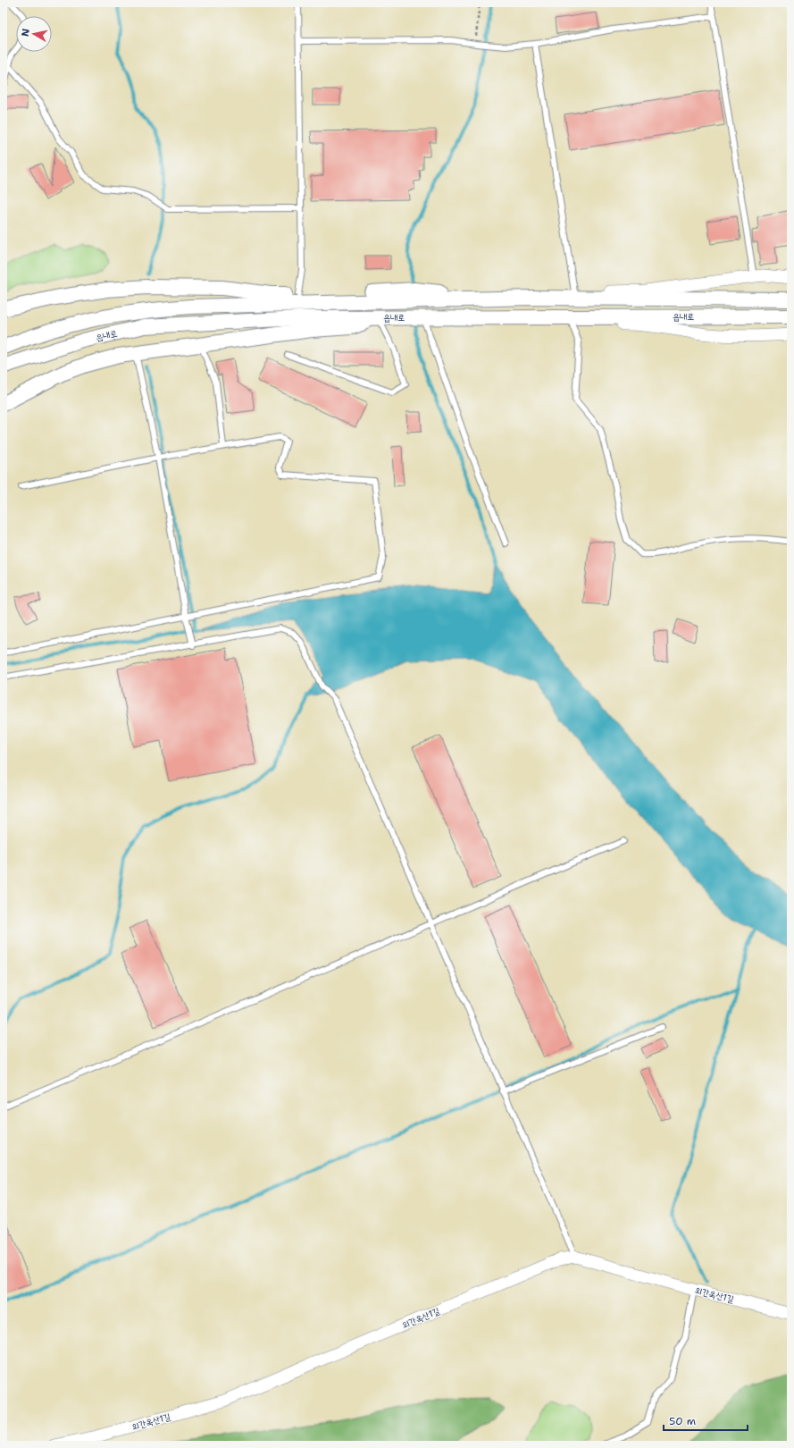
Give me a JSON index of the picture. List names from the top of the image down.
{
  "streets": {
    "street": ["읍내로", "외간옥산1길"]
  },
  "scale_bar": "50 m",
  "north": "left"
}
